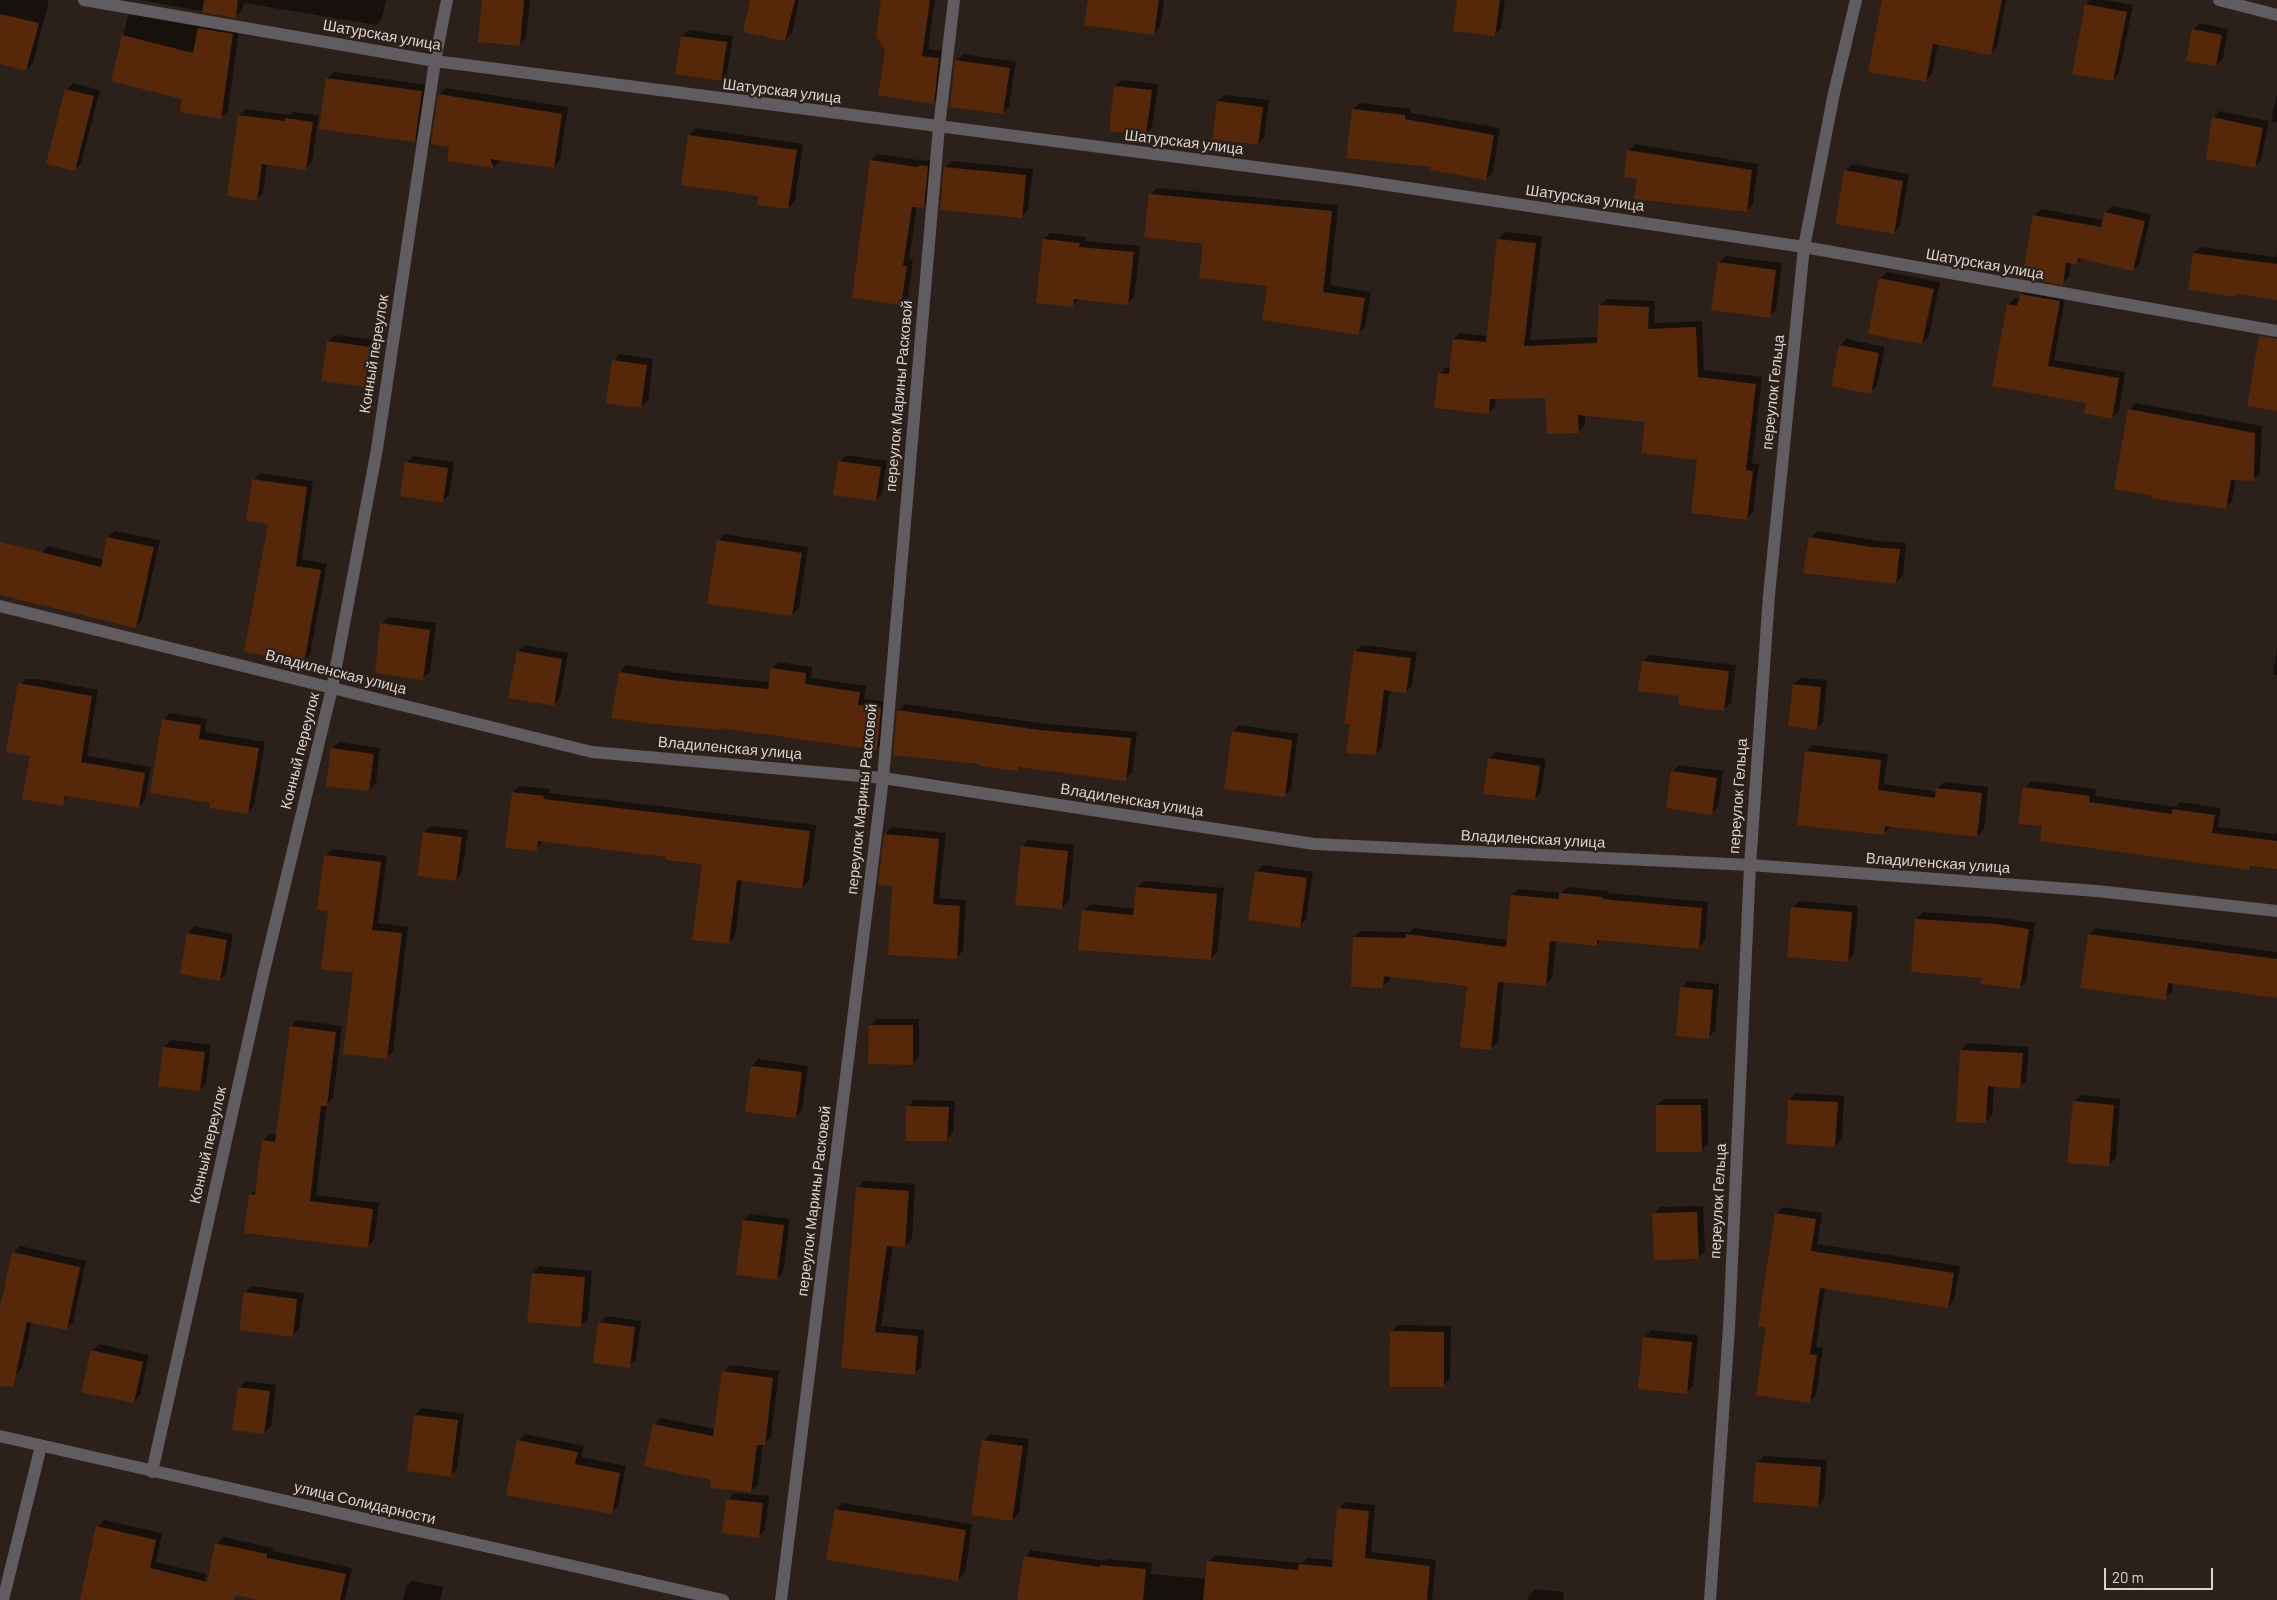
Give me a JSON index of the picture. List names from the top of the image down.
{
  "streets": {
    "street": [
      "Шатурская улица",
      "Конный переулок",
      "переулок Гельца",
      "переулок Марины Расковой",
      "Владиленская улица",
      "улица Солидарности"
    ]
  },
  "crossings": [
    ["Шатурская улица", "Конный переулок"],
    ["Шатурская улица", "переулок Гельца"],
    ["Шатурская улица", "переулок Марины Расковой"],
    ["Конный переулок", "Владиленская улица"],
    ["Конный переулок", "улица Солидарности"],
    ["переулок Гельца", "Владиленская улица"],
    ["переулок Марины Расковой", "Владиленская улица"]
  ],
  "scale_bar": "20 m"
}
